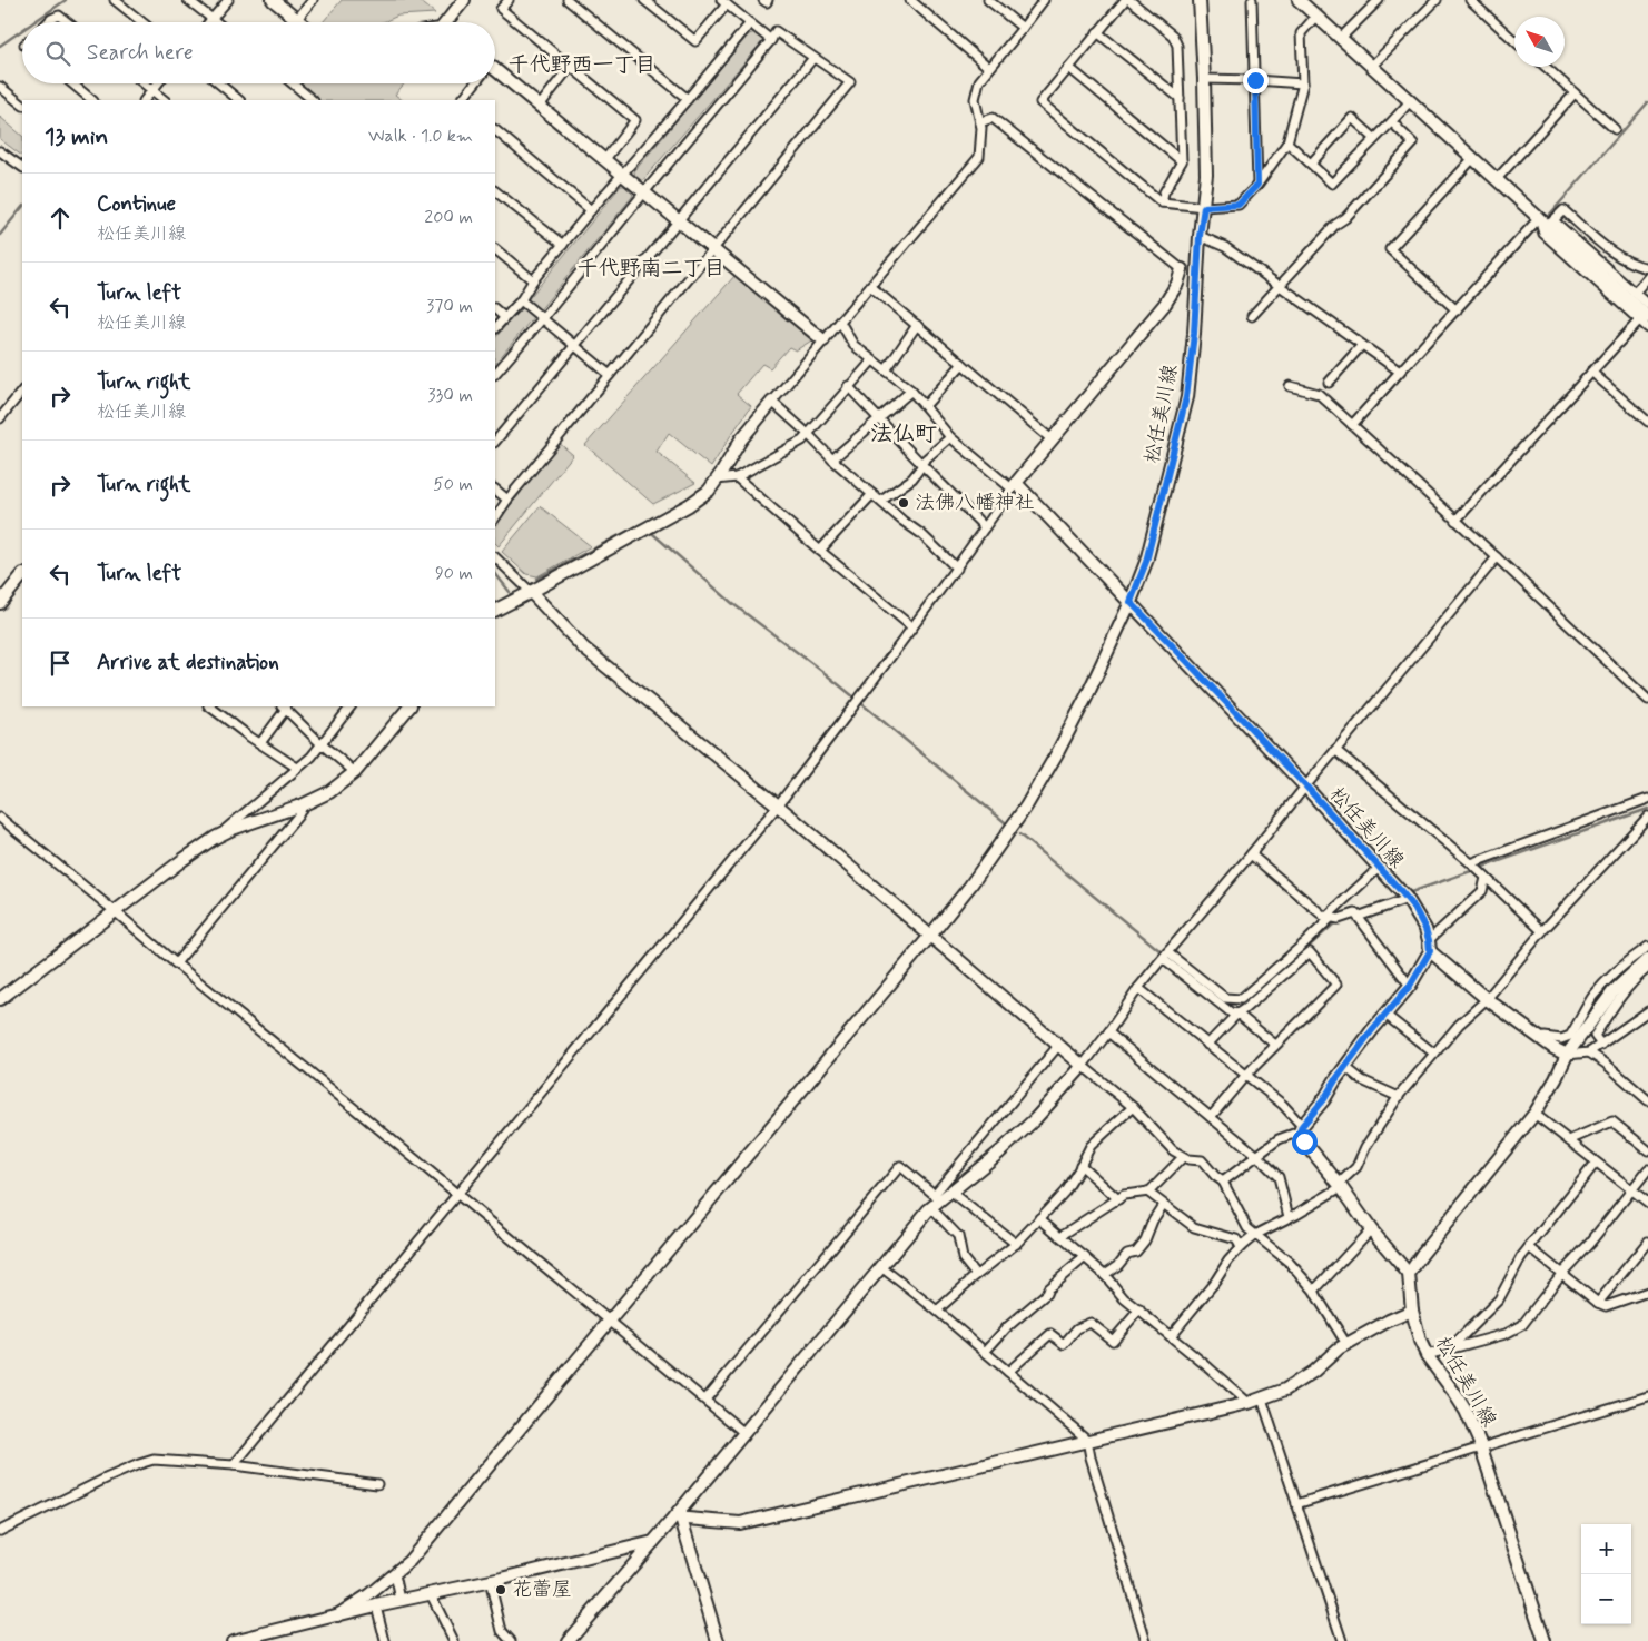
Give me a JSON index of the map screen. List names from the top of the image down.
{
  "streets": {
    "street": ["松任美川線"]
  },
  "districts": ["千代野西一丁目", "千代野南二丁目", "法仏町"],
  "places": ["法佛八幡神社", "花蕾屋"],
  "north": "top left",
  "page": {
    "search": "Search here",
    "heading": ["13 min", "Walk · 1.0 km"],
    "list": [
      ["Continue", "松任美川線", "200 m"],
      ["Turn left", "松任美川線", "370 m"],
      ["Turn right", "松任美川線", "330 m"],
      ["Turn right", "50 m"],
      ["Turn left", "90 m"],
      "Arrive at destination"
    ],
    "map_buttons": ["+", "−"]
  }
}
